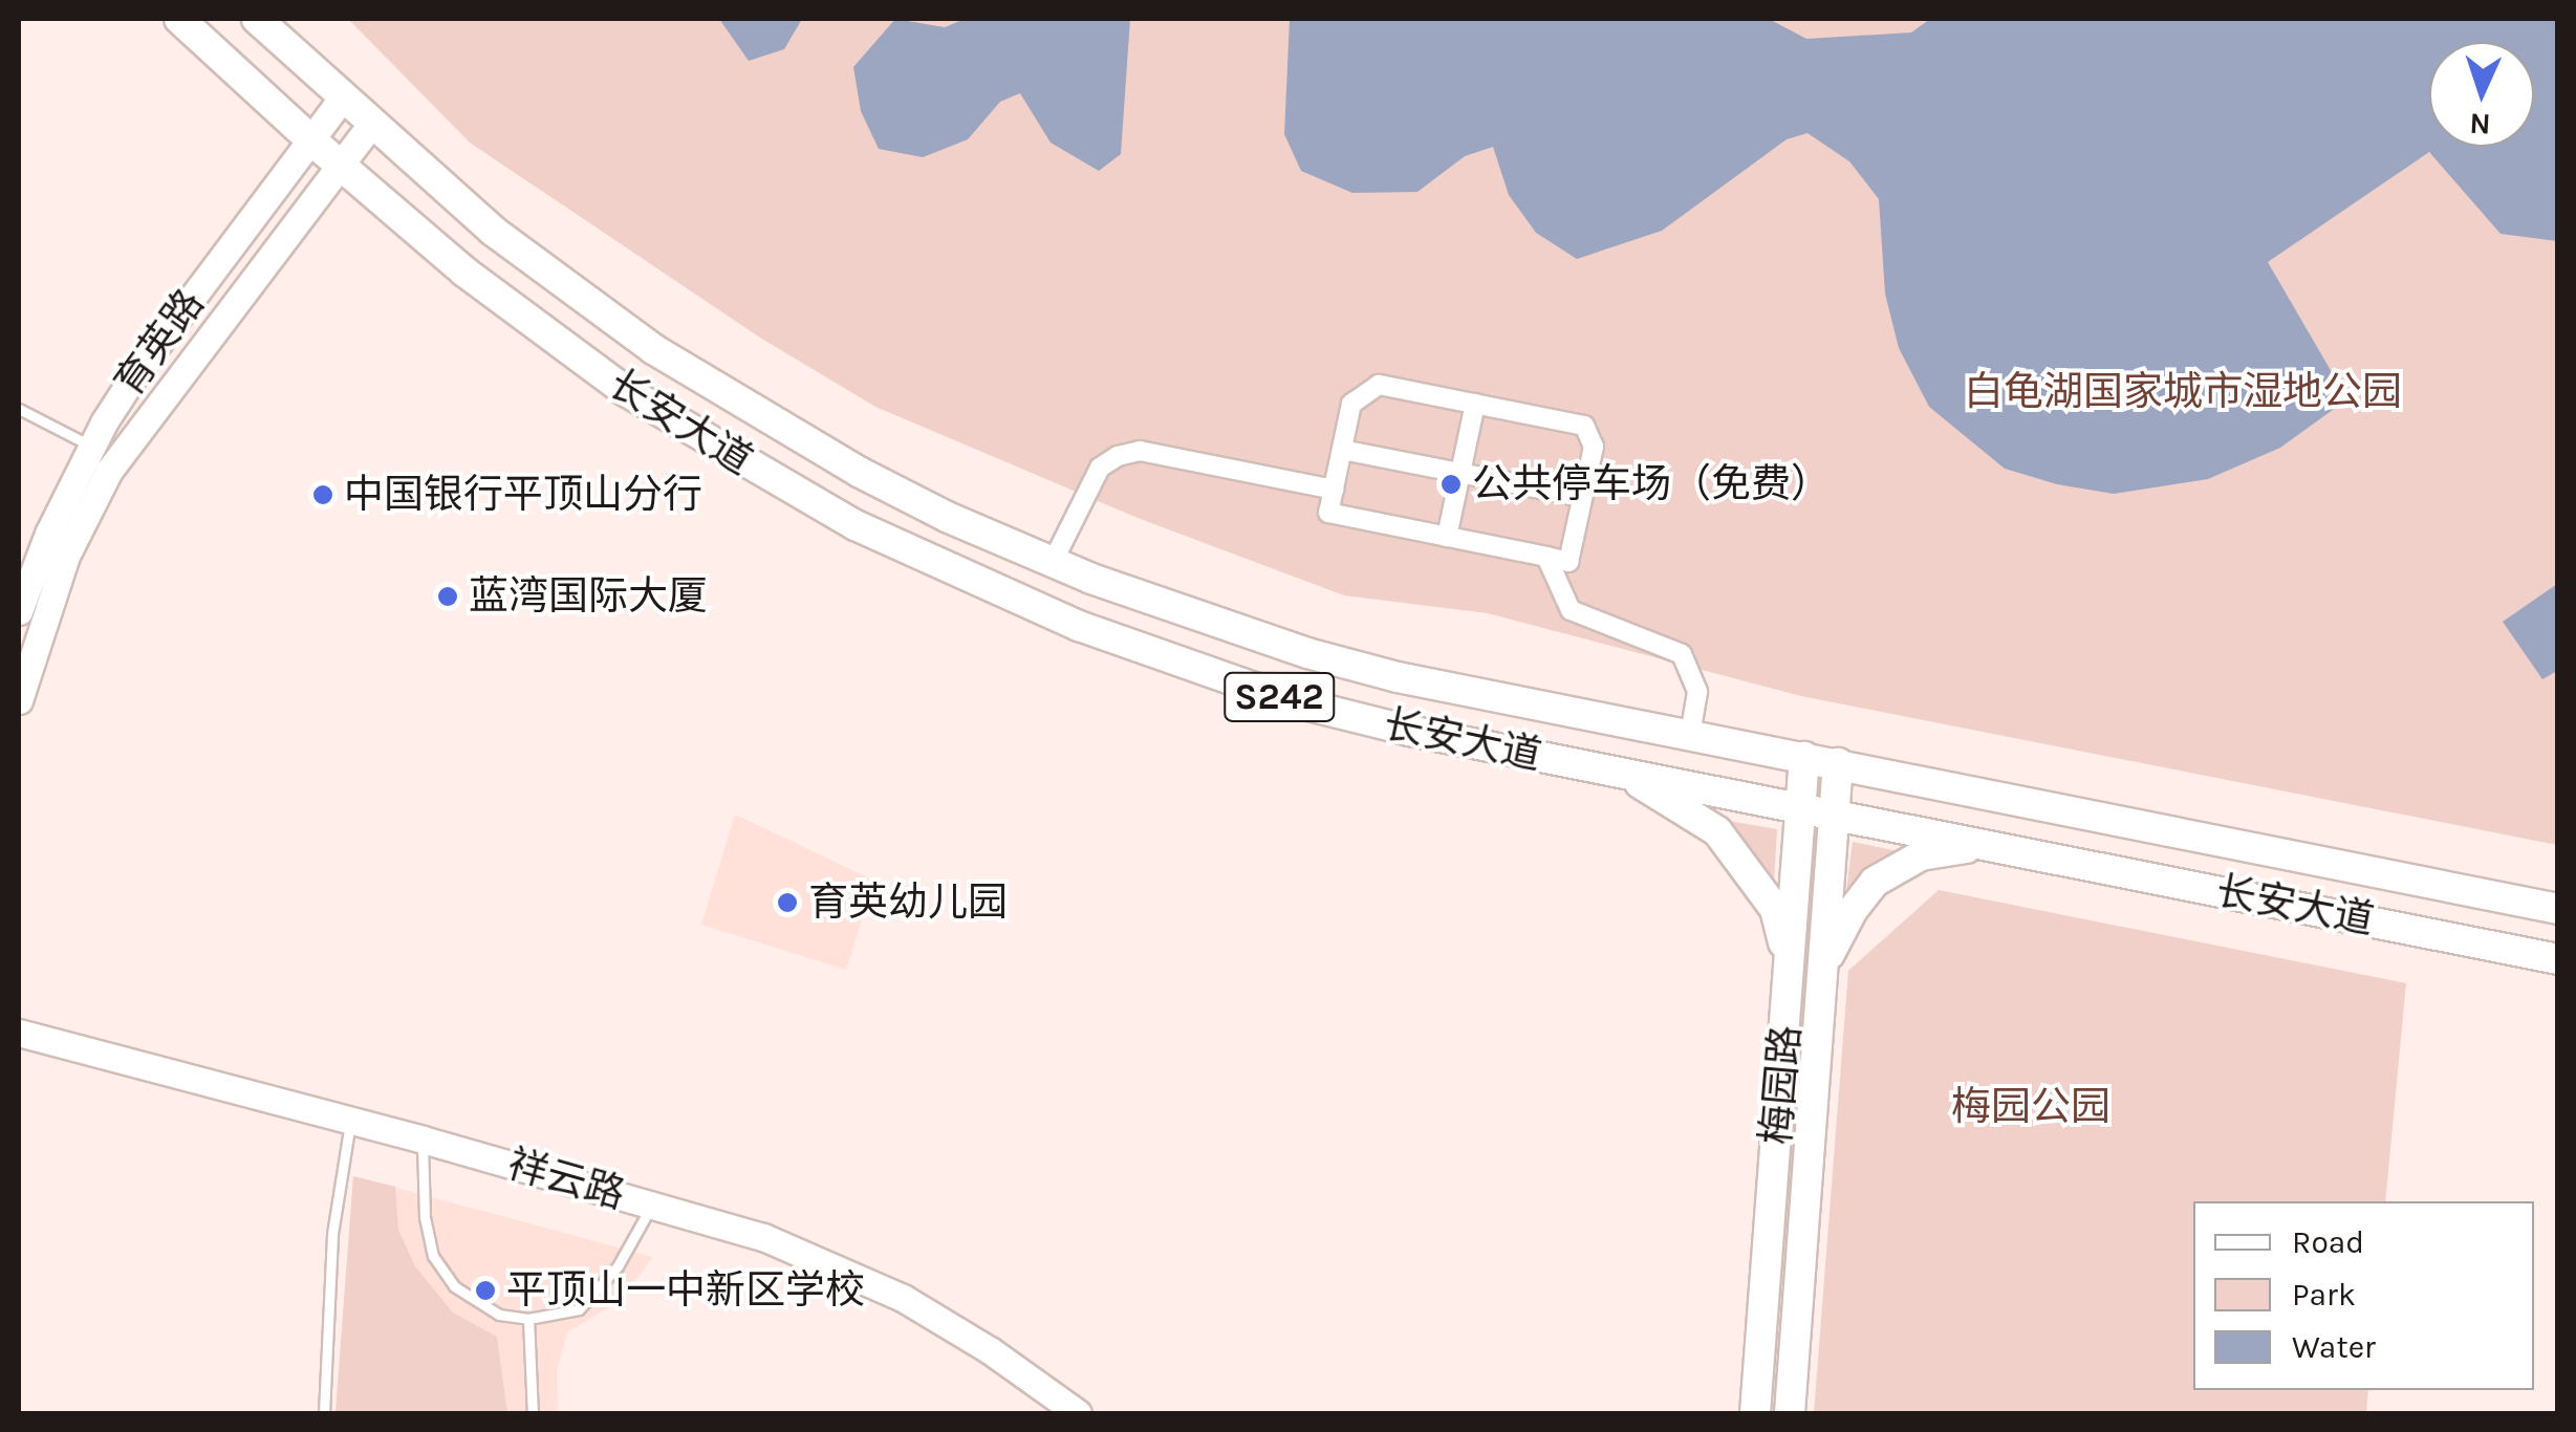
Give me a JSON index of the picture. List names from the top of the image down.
{
  "streets": {
    "main road": ["长安大道", "S242", "梅园路"],
    "street": ["育英路", "祥云路"]
  },
  "crossings": [
    ["育英路", "长安大道"],
    ["长安大道", "梅园路"]
  ],
  "parks": ["白龟湖国家城市湿地公园", "梅园公园"],
  "places": [
    "公共停车场（免费）",
    "中国银行平顶山分行",
    "蓝湾国际大厦",
    "育英幼儿园",
    "平顶山一中新区学校"
  ],
  "legend": ["Road", "Park", "Water"],
  "north": "bottom"
}
